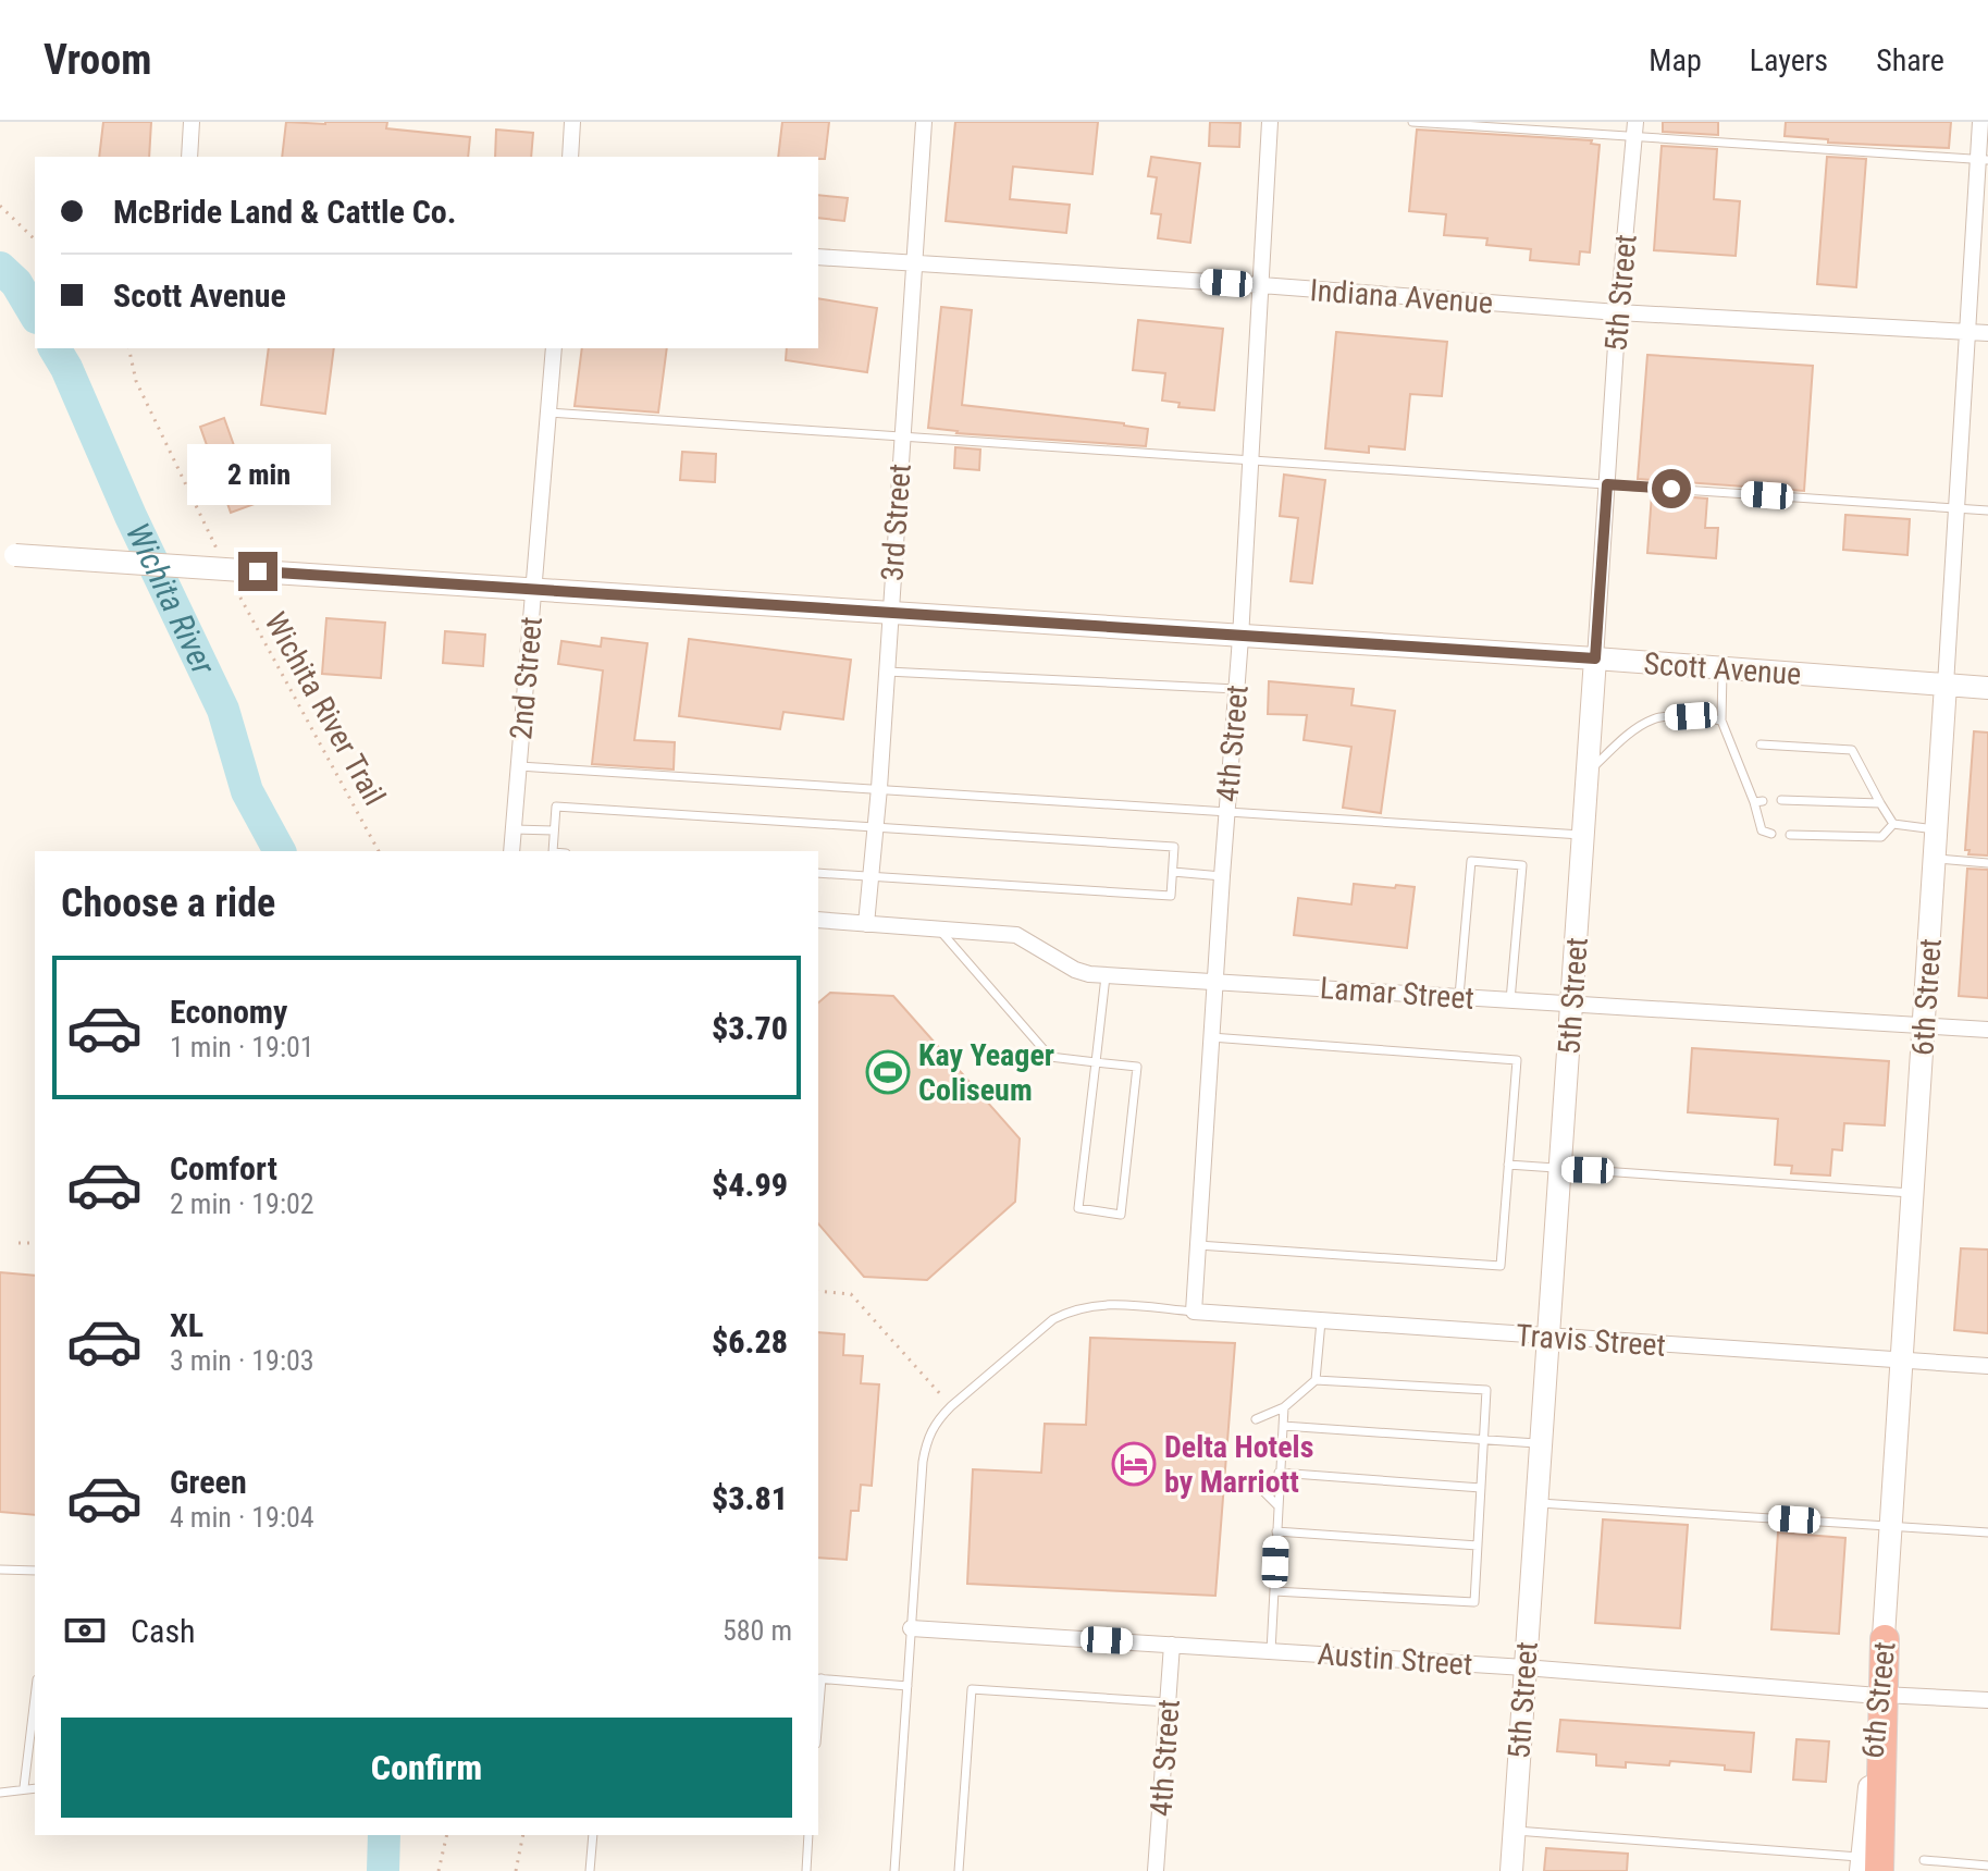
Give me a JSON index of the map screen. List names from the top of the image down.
{
  "streets": {
    "main road": ["5th Street", "Scott Avenue", "6th Street"],
    "street": [
      "Indiana Avenue",
      "3rd Street",
      "2nd Street",
      "4th Street",
      "Lamar Street",
      "Travis Street",
      "Austin Street"
    ],
    "path": ["Wichita River Trail"]
  },
  "crossings": [
    ["5th Street", "Indiana Avenue"],
    ["5th Street", "Scott Avenue"],
    ["5th Street", "Lamar Street"],
    ["5th Street", "Travis Street"],
    ["5th Street", "Austin Street"],
    ["Indiana Avenue", "3rd Street"],
    ["Indiana Avenue", "4th Street"],
    ["Indiana Avenue", "6th Street"],
    ["3rd Street", "Scott Avenue"],
    ["3rd Street", "Lamar Street"],
    ["Scott Avenue", "2nd Street"],
    ["Scott Avenue", "4th Street"],
    ["Scott Avenue", "6th Street"],
    ["4th Street", "Lamar Street"],
    ["4th Street", "Travis Street"],
    ["4th Street", "Austin Street"],
    ["Lamar Street", "6th Street"],
    ["6th Street", "Travis Street"]
  ],
  "water": ["Wichita River"],
  "places": {
    "sports": ["Kay Yeager Coliseum"],
    "hotel": ["Delta Hotels by Marriott"]
  },
  "page": {
    "header": "Vroom",
    "nav": ["Map", "Layers", "Share"],
    "banner": ["McBride Land & Cattle Co.", "Scott Avenue"],
    "bubble": "2 min",
    "heading": "Choose a ride",
    "list": [
      {
        "name": "Economy",
        "note": "1 min · 19:01",
        "value": "$3.70"
      },
      {
        "name": "Comfort",
        "note": "2 min · 19:02",
        "value": "$4.99"
      },
      {
        "name": "XL",
        "note": "3 min · 19:03",
        "value": "$6.28"
      },
      {
        "name": "Green",
        "note": "4 min · 19:04",
        "value": "$3.81"
      }
    ],
    "pay": ["Cash", "580 m"],
    "buttons": "Confirm"
  }
}
